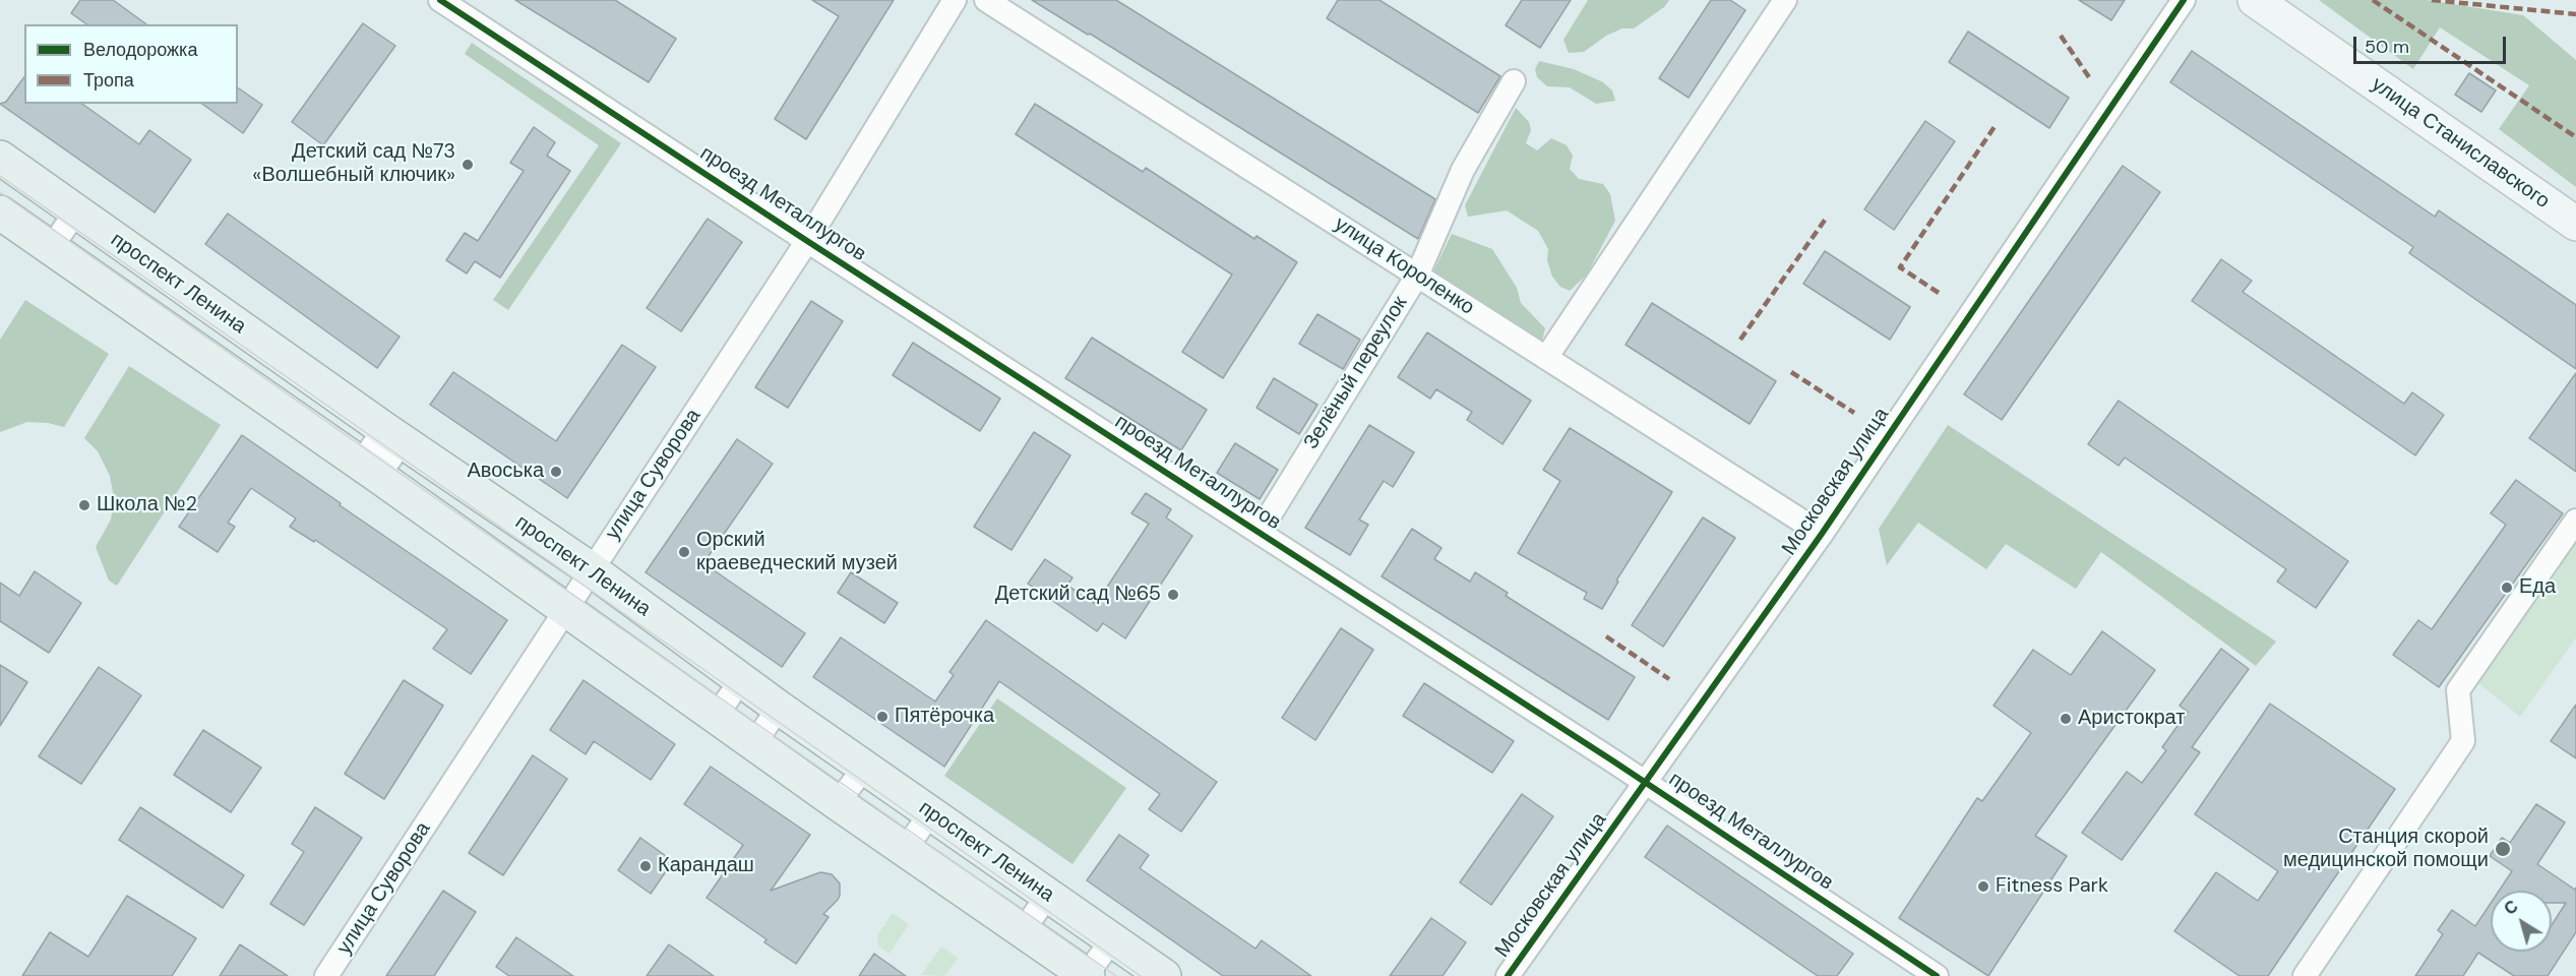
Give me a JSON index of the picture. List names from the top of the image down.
{
  "streets": {
    "main road": ["улица Станиславского", "проспект Ленина"],
    "street": [
      "проезд Металлургов",
      "улица Короленко",
      "Зелёный переулок",
      "улица Суворова",
      "Московская улица"
    ]
  },
  "crossings": [
    ["проезд Металлургов", "Зелёный переулок"],
    ["проезд Металлургов", "улица Суворова"],
    ["проезд Металлургов", "Московская улица"],
    ["улица Короленко", "Зелёный переулок"],
    ["улица Короленко", "Московская улица"],
    ["проспект Ленина", "улица Суворова"]
  ],
  "places": [
    "Детский сад №73 «Волшебный ключик»",
    "Авоська",
    "Школа №2",
    "Орский краеведческий музей",
    "Еда",
    "Детский сад №65",
    "Пятёрочка",
    "Аристократ",
    "Станция скорой медицинской помощи",
    "Карандаш",
    "Fitness Park"
  ],
  "legend": ["Велодорожка", "Тропа"],
  "scale_bar": "50 m",
  "north": "top left"
}
